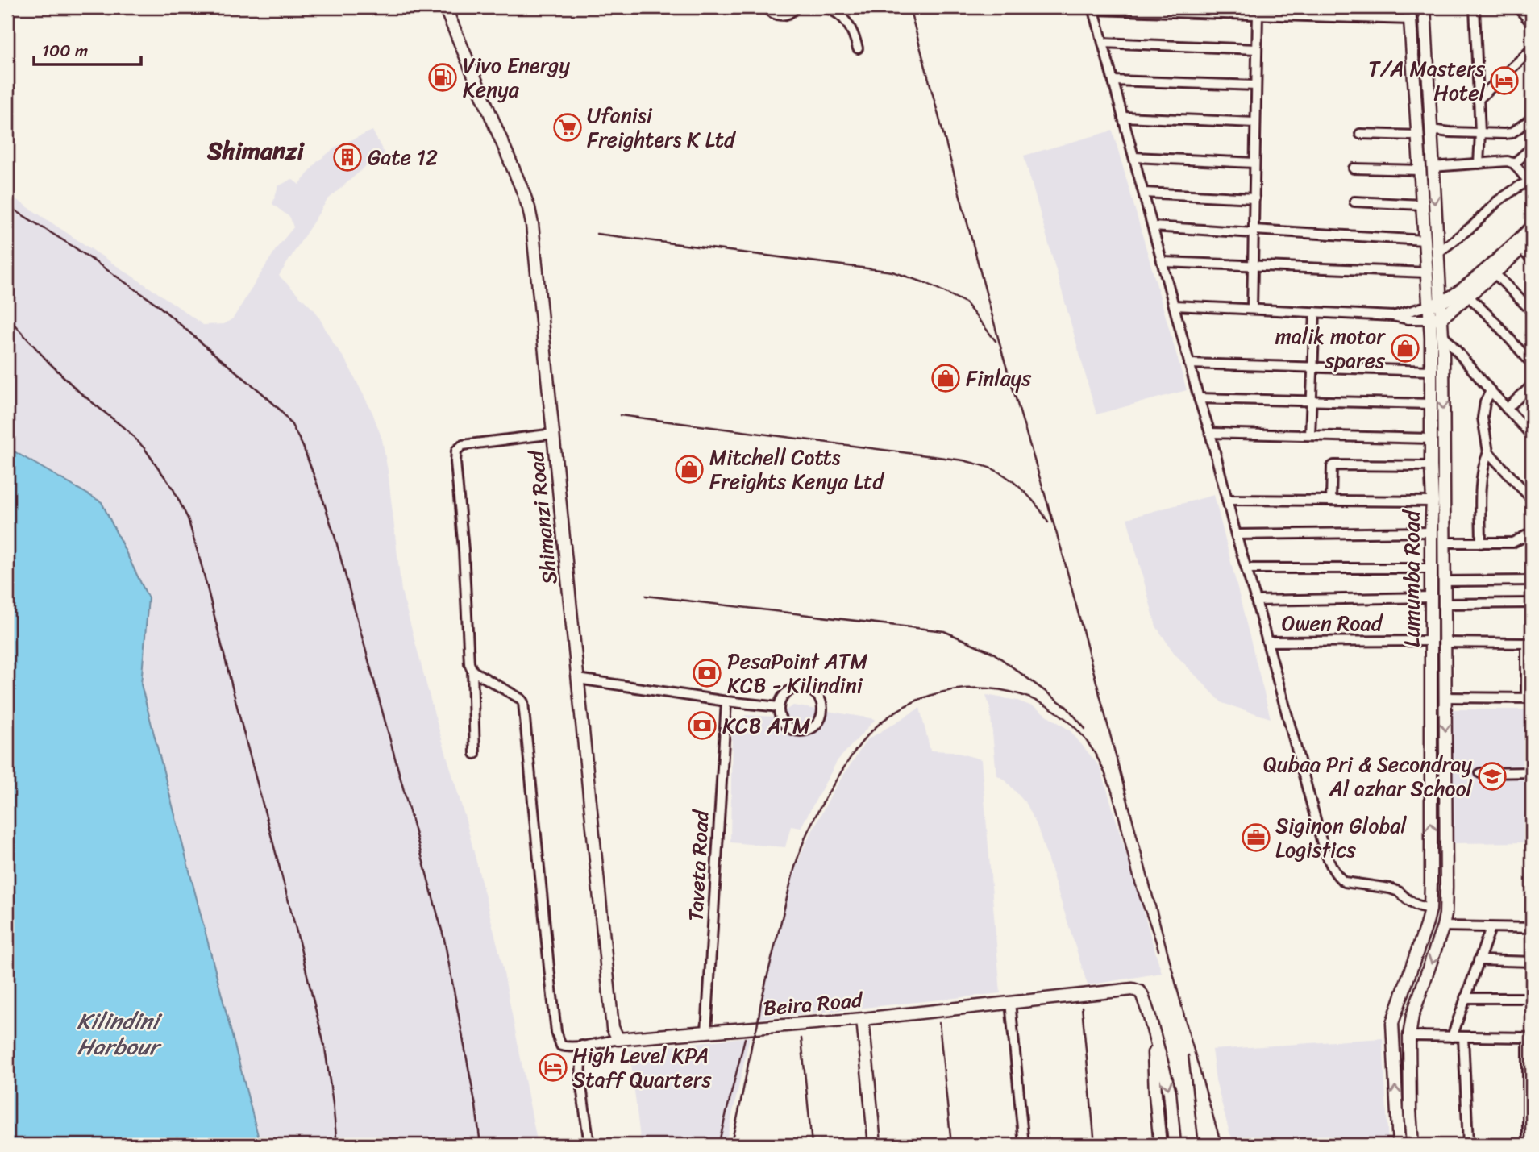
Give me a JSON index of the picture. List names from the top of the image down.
{
  "streets": {
    "main road": ["Shimanzi Road", "Lumumba Road", "Beira Road"],
    "street": ["Owen Road", "Taveta Road"]
  },
  "crossings": [
    ["Shimanzi Road", "Beira Road"],
    ["Lumumba Road", "Owen Road"],
    ["Taveta Road", "Beira Road"]
  ],
  "districts": ["Shimanzi"],
  "water": ["Kilindini Harbour"],
  "places": {
    "fuel station": ["Vivo Energy Kenya"],
    "hotel": ["T/A Masters Hotel", "High Level KPA Staff Quarters"],
    "supermarket": ["Ufanisi Freighters K Ltd"],
    "building": ["Gate 12"],
    "shop": ["malik motor spares", "Finlays", "Mitchell Cotts Freights Kenya Ltd"],
    "bank": ["PesaPoint ATM KCB - Kilindini", "KCB ATM"],
    "school or university": ["Qubaa Pri & Secondray Al azhar School"],
    "office": ["Siginon Global Logistics"]
  },
  "scale_bar": "100 m"
}
